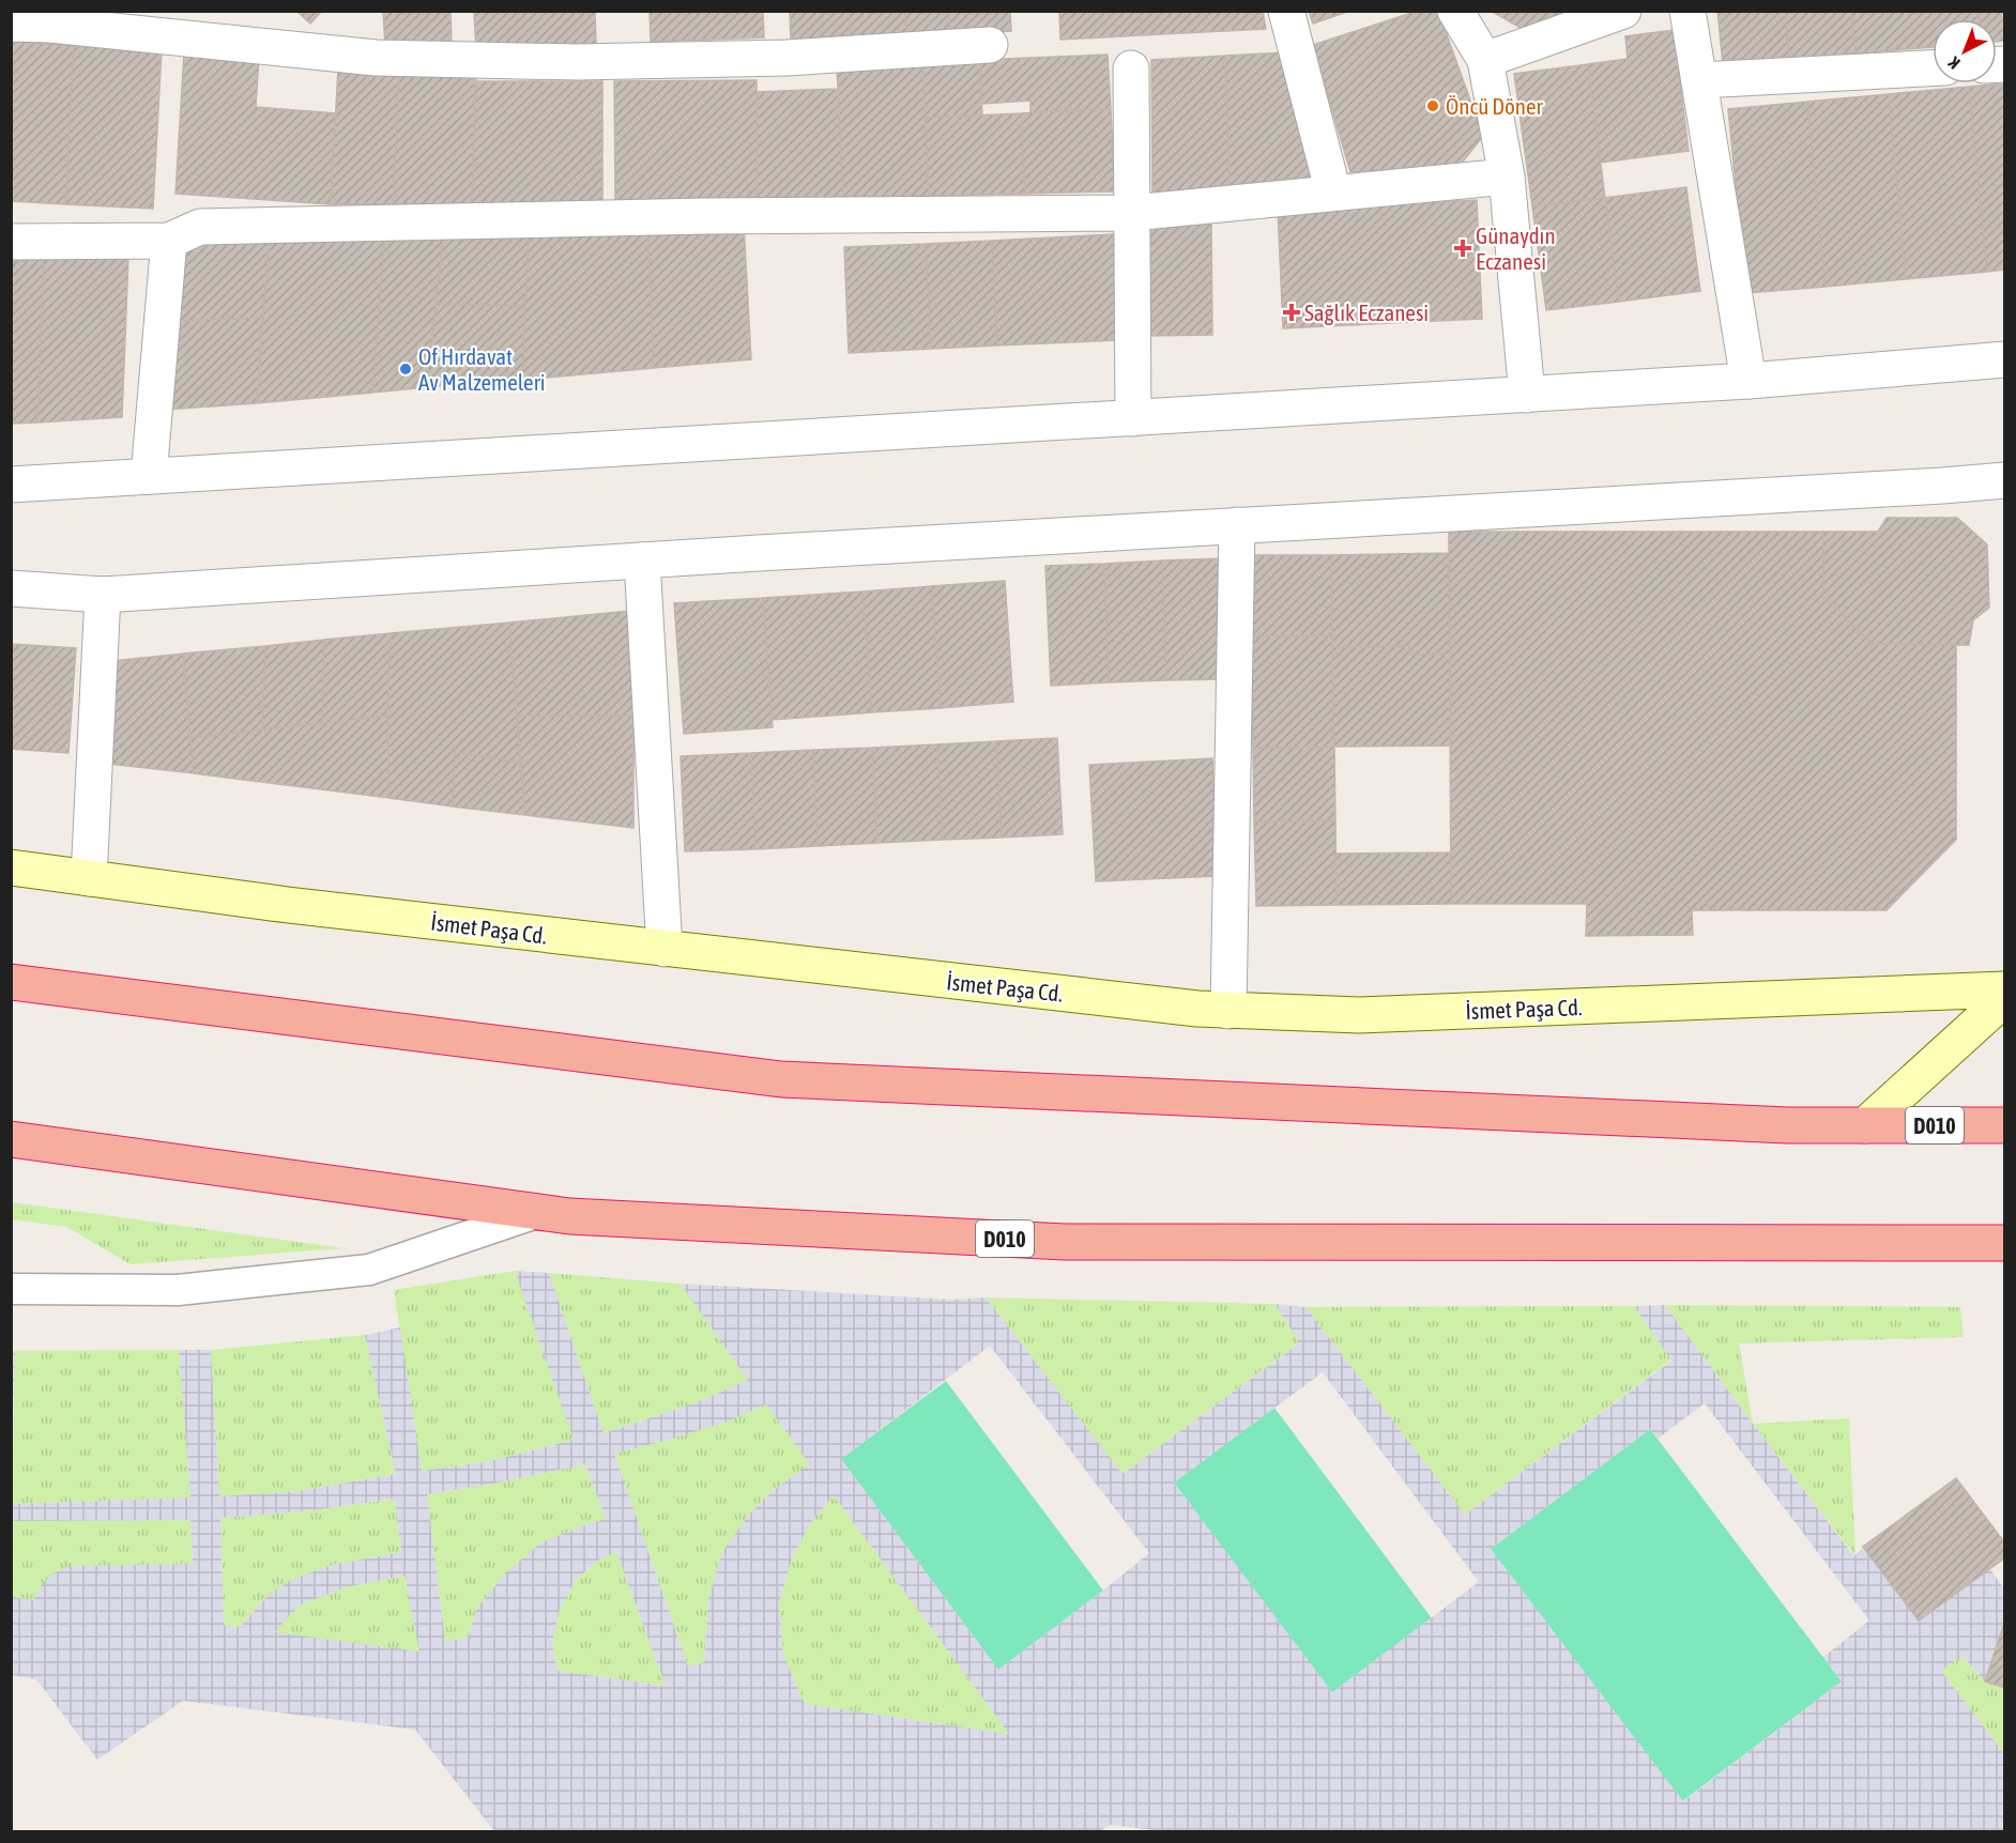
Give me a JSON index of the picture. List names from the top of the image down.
{
  "streets": {
    "highway": ["D010"],
    "main road": ["İsmet Paşa Cd."]
  },
  "places": {
    "other": ["Öncü Döner", "Of Hırdavat Av Malzemeleri"],
    "health": ["Günaydın Eczanesi", "Sağlık Eczanesi"]
  },
  "north": "bottom left"
}
